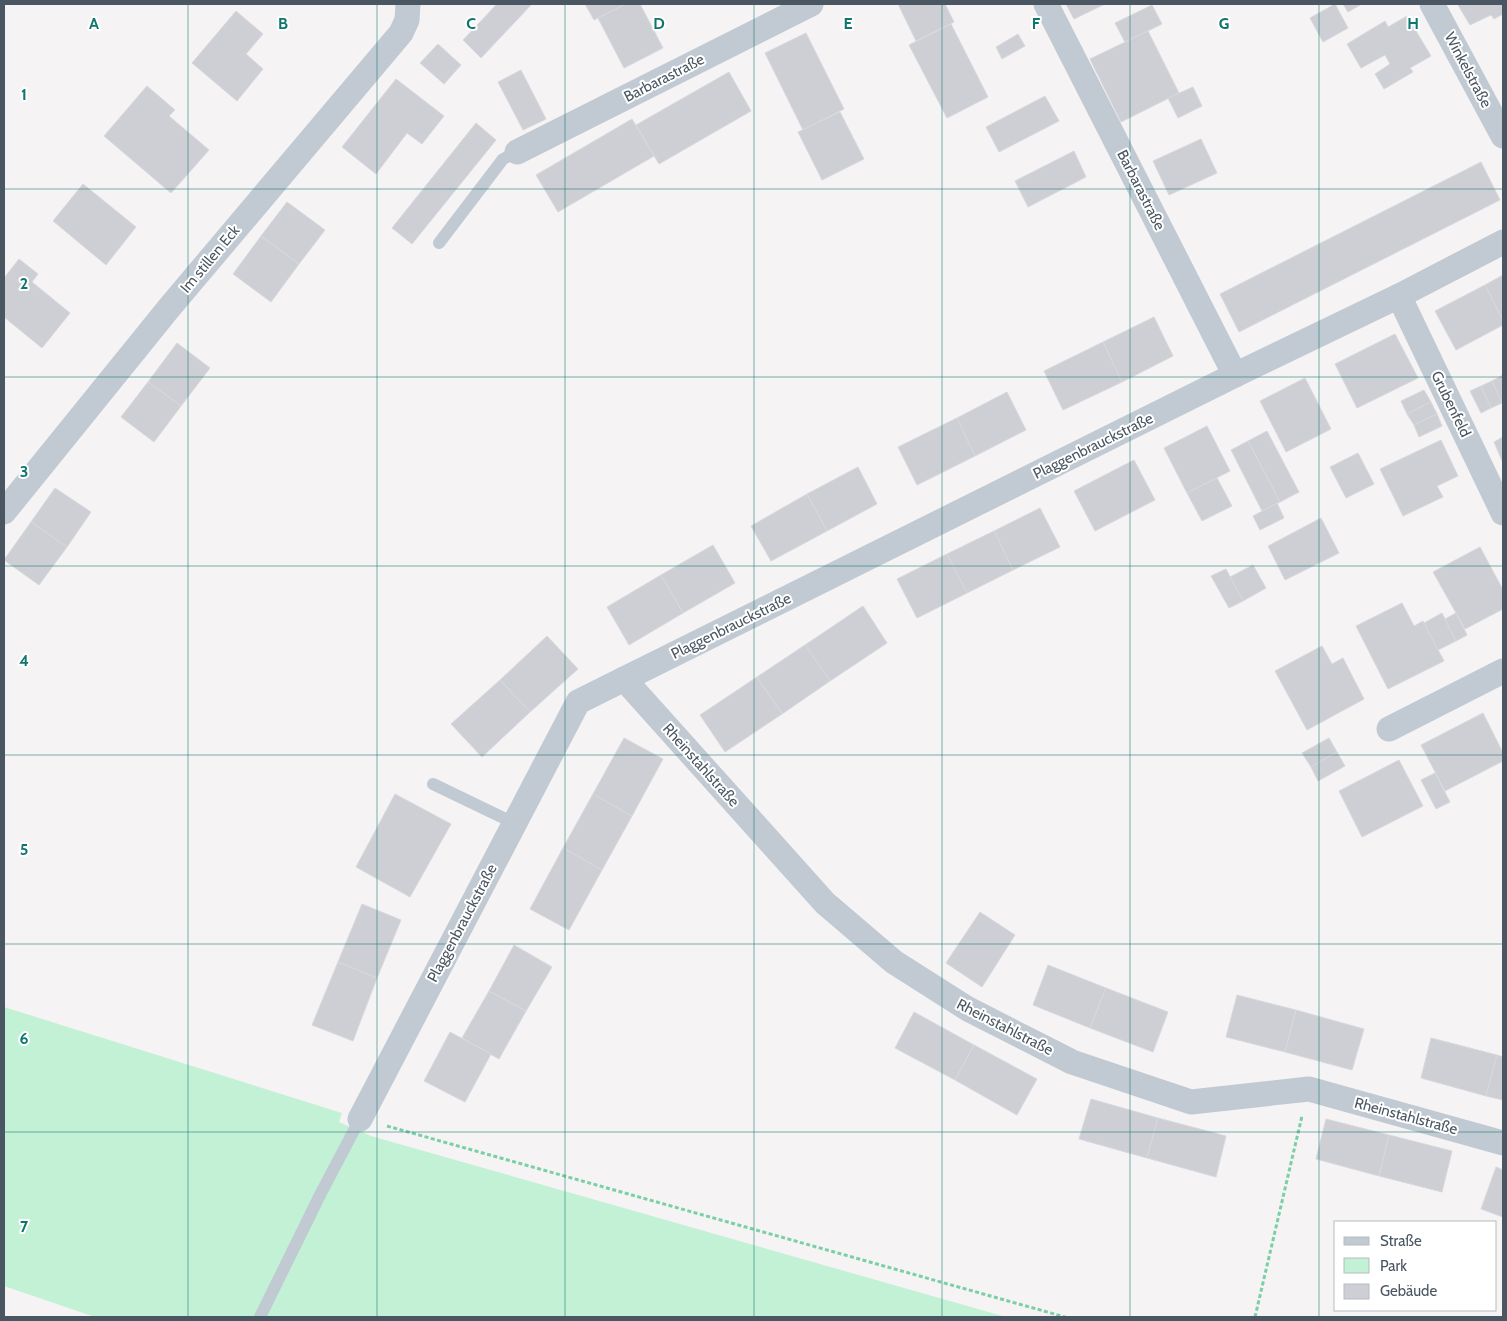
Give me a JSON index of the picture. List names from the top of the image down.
{
  "streets": {
    "street": [
      "Winkelstraße",
      "Barbarastraße",
      "Im stillen Eck",
      "Grubenfeld",
      "Plaggenbrauckstraße",
      "Rheinstahlstraße"
    ]
  },
  "crossings": [
    ["Barbarastraße", "Plaggenbrauckstraße"],
    ["Grubenfeld", "Plaggenbrauckstraße"],
    ["Plaggenbrauckstraße", "Rheinstahlstraße"]
  ],
  "legend": ["Straße", "Park", "Gebäude"],
  "grid": {
    "columns": [
      "A",
      "B",
      "C",
      "D",
      "E",
      "F",
      "G",
      "H"
    ],
    "rows": [
      "1",
      "2",
      "3",
      "4",
      "5",
      "6",
      "7"
    ]
  }
}
